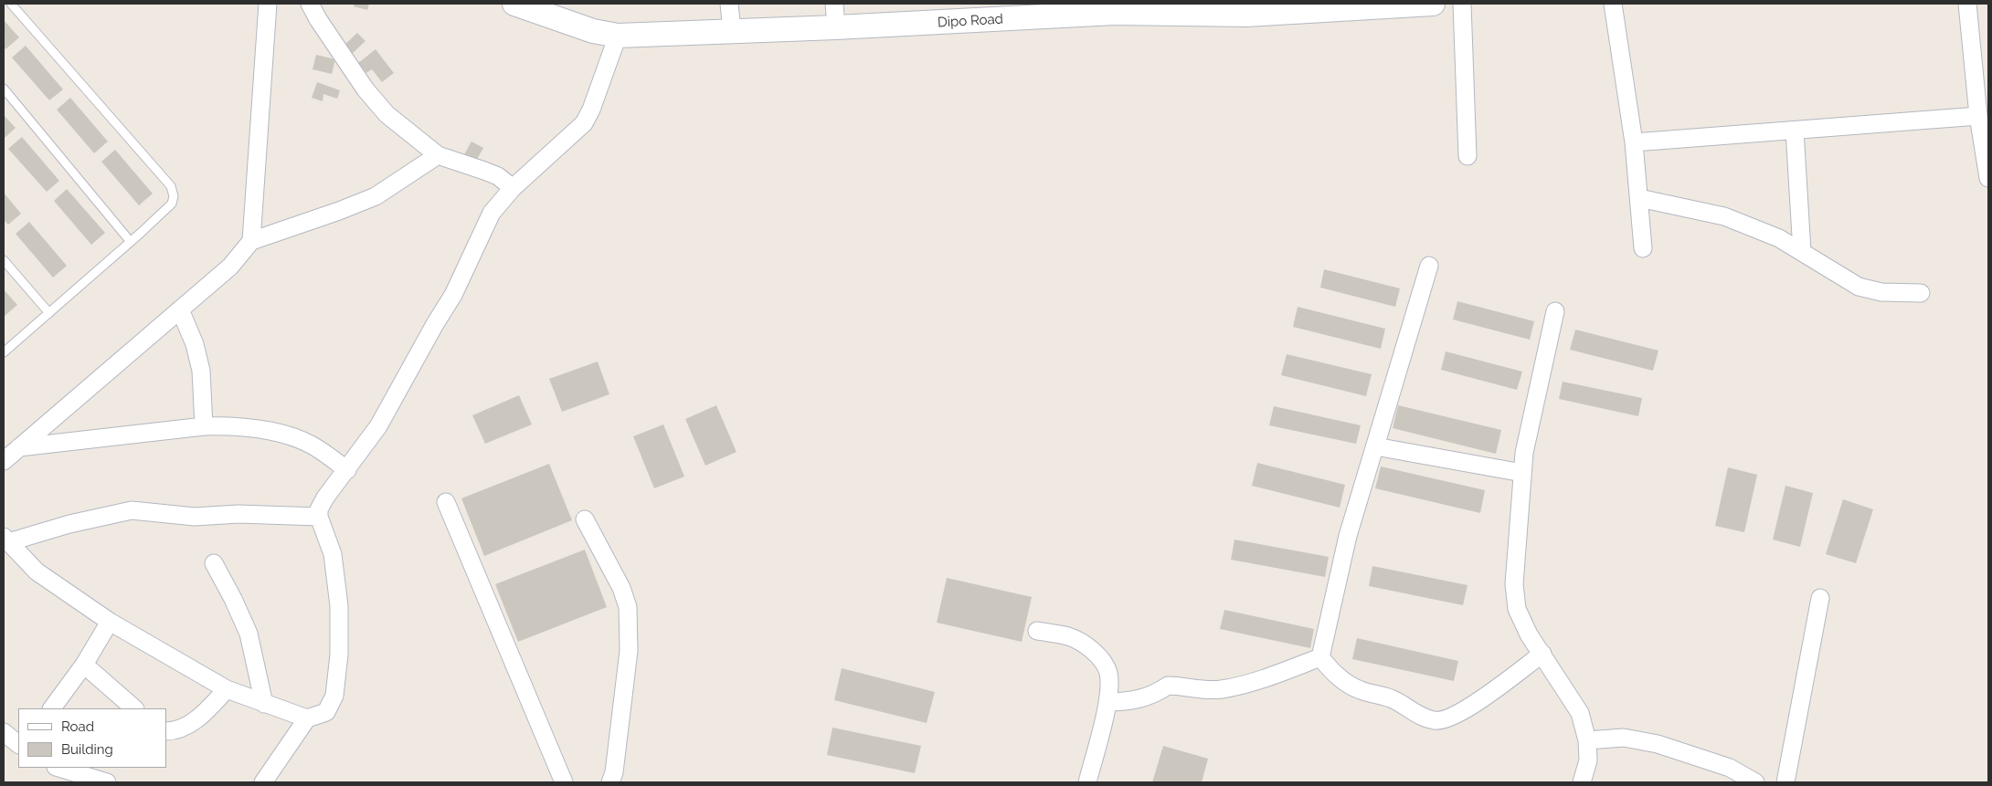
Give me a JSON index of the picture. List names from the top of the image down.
{
  "streets": {
    "main road": ["Dipo Road"]
  },
  "legend": ["Road", "Building"]
}
